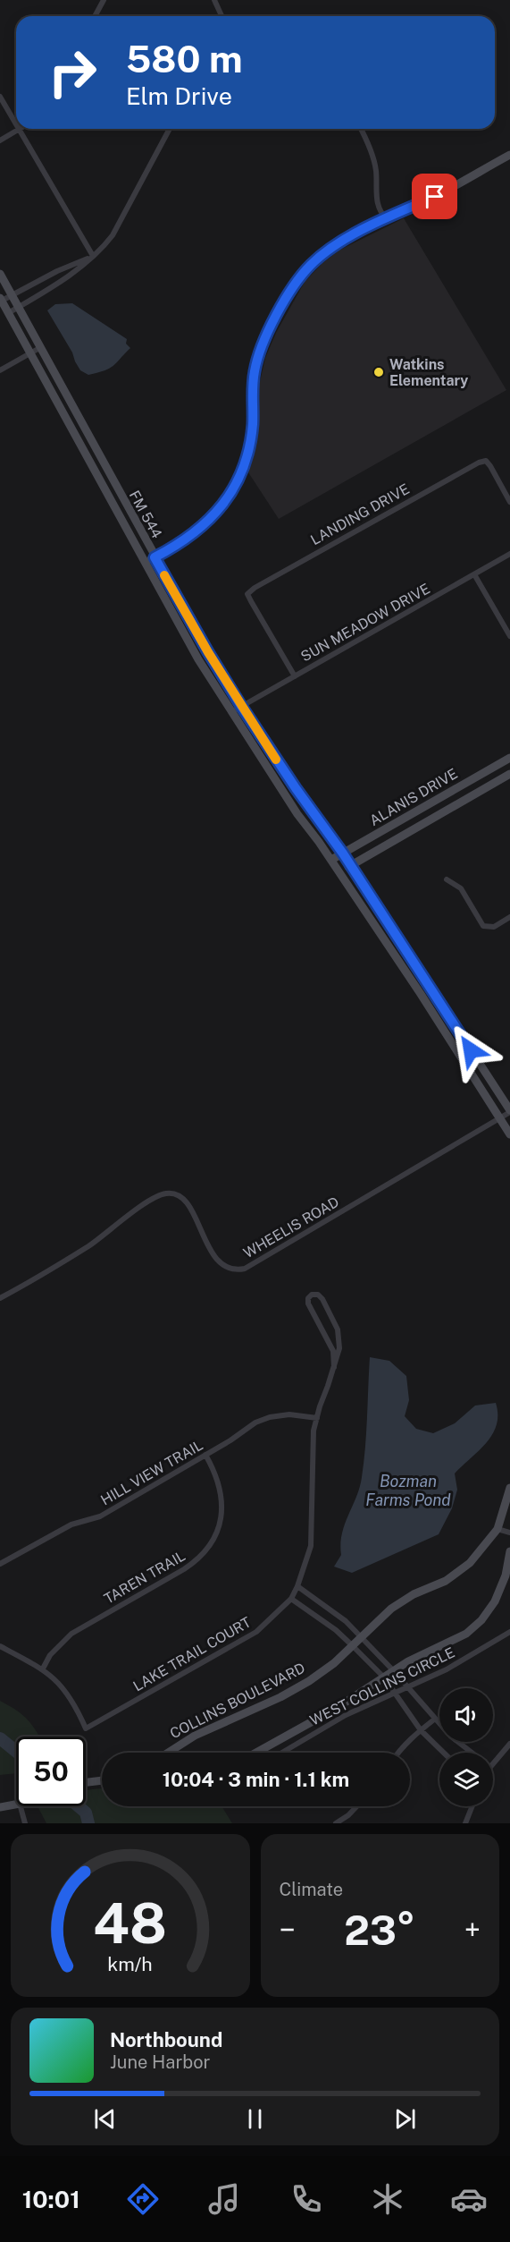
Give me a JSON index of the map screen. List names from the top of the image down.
{
  "streets": {
    "main road": ["FM 544", "ALANIS DRIVE", "COLLINS BOULEVARD"],
    "street": [
      "LANDING DRIVE",
      "SUN MEADOW DRIVE",
      "WHEELIS ROAD",
      "HILL VIEW TRAIL",
      "TAREN TRAIL",
      "LAKE TRAIL COURT",
      "WEST COLLINS CIRCLE"
    ]
  },
  "crossings": [
    ["FM 544", "SUN MEADOW DRIVE"],
    ["FM 544", "ALANIS DRIVE"],
    ["FM 544", "WHEELIS ROAD"],
    ["LANDING DRIVE", "SUN MEADOW DRIVE"],
    ["HILL VIEW TRAIL", "TAREN TRAIL"],
    ["HILL VIEW TRAIL", "LAKE TRAIL COURT"],
    ["TAREN TRAIL", "LAKE TRAIL COURT"]
  ],
  "water": ["Bozman Farms Pond"],
  "places": ["Watkins Elementary"],
  "page": {
    "turn": ["580 m", "Elm Drive"],
    "limit": "50",
    "trip": "10:04 · 3 min · 1.1 km",
    "tile": "Climate",
    "heat": ["−", "23°", "+"],
    "song": ["Northbound", "June Harbor"],
    "tabs": "10:01",
    "gauge": ["48", "km/h"]
  }
}
